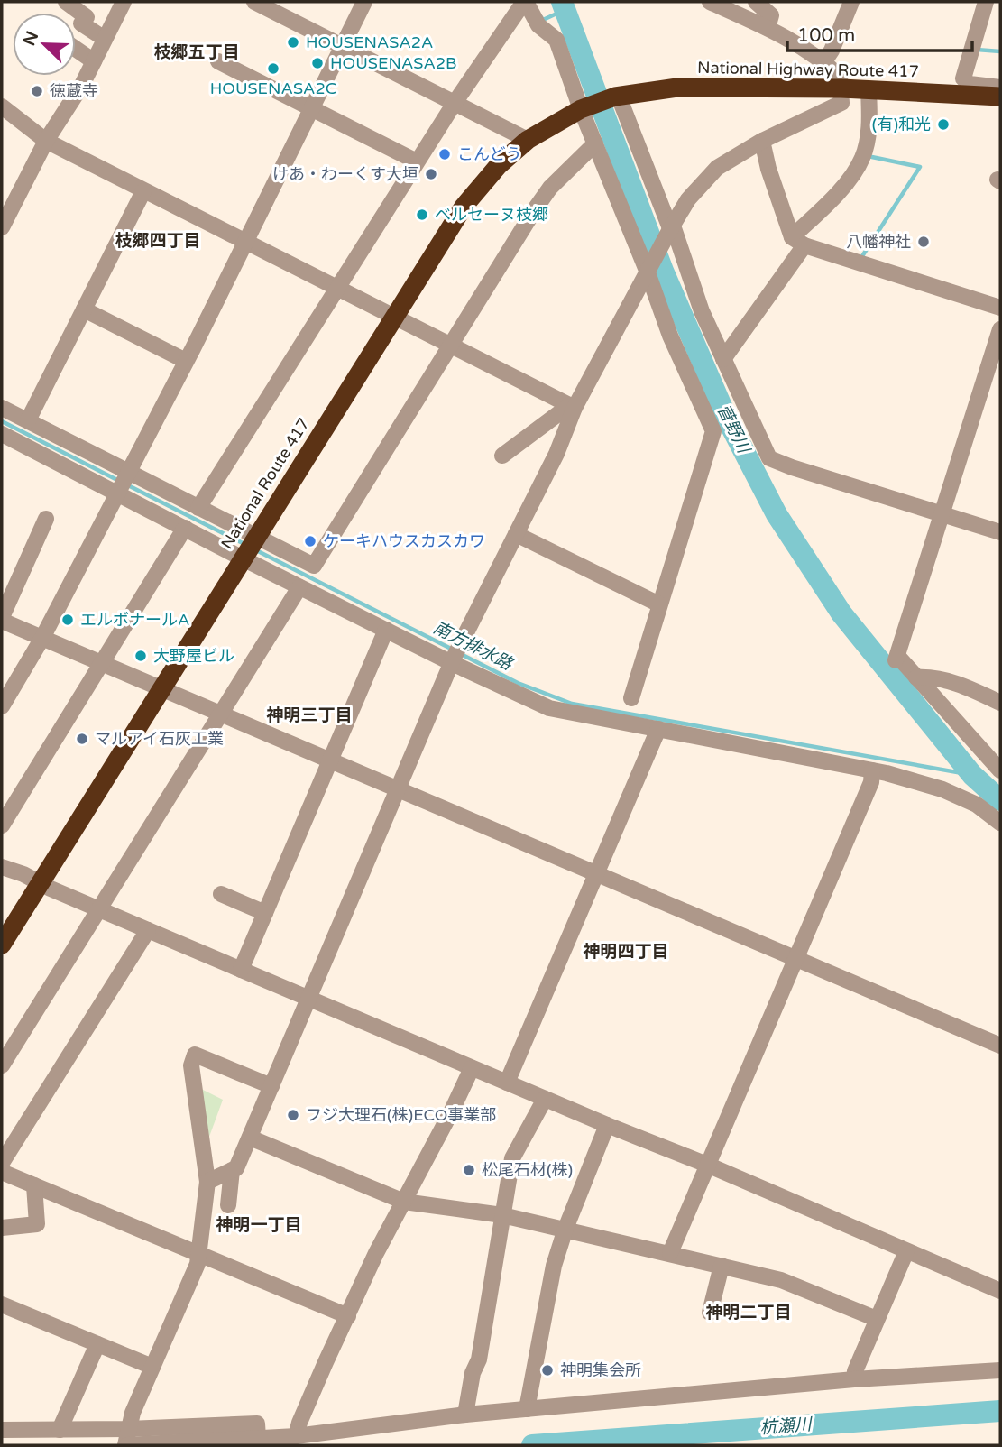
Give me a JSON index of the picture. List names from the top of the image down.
{
  "streets": {
    "highway": ["National Highway Route 417", "National Route 417"]
  },
  "crossings": [
    ["National Highway Route 417", "National Route 417"]
  ],
  "districts": [
    "枝郷五丁目",
    "枝郷四丁目",
    "神明三丁目",
    "神明四丁目",
    "神明一丁目",
    "神明二丁目"
  ],
  "water": ["菅野川", "南方排水路", "杭瀬川"],
  "places": [
    "HOUSENASA2A",
    "HOUSENASA2B",
    "HOUSENASA2C",
    "徳蔵寺",
    "(有)和光",
    "こんどう",
    "けあ・わーくす大垣",
    "ベルセーヌ枝郷",
    "八幡神社",
    "ケーキハウスカスカワ",
    "エルボナールA",
    "大野屋ビル",
    "マルアイ石灰工業",
    "フジ大理石(株)ECO事業部",
    "松尾石材(株)",
    "神明集会所"
  ],
  "scale_bar": "100 m",
  "north": "top left"
}
